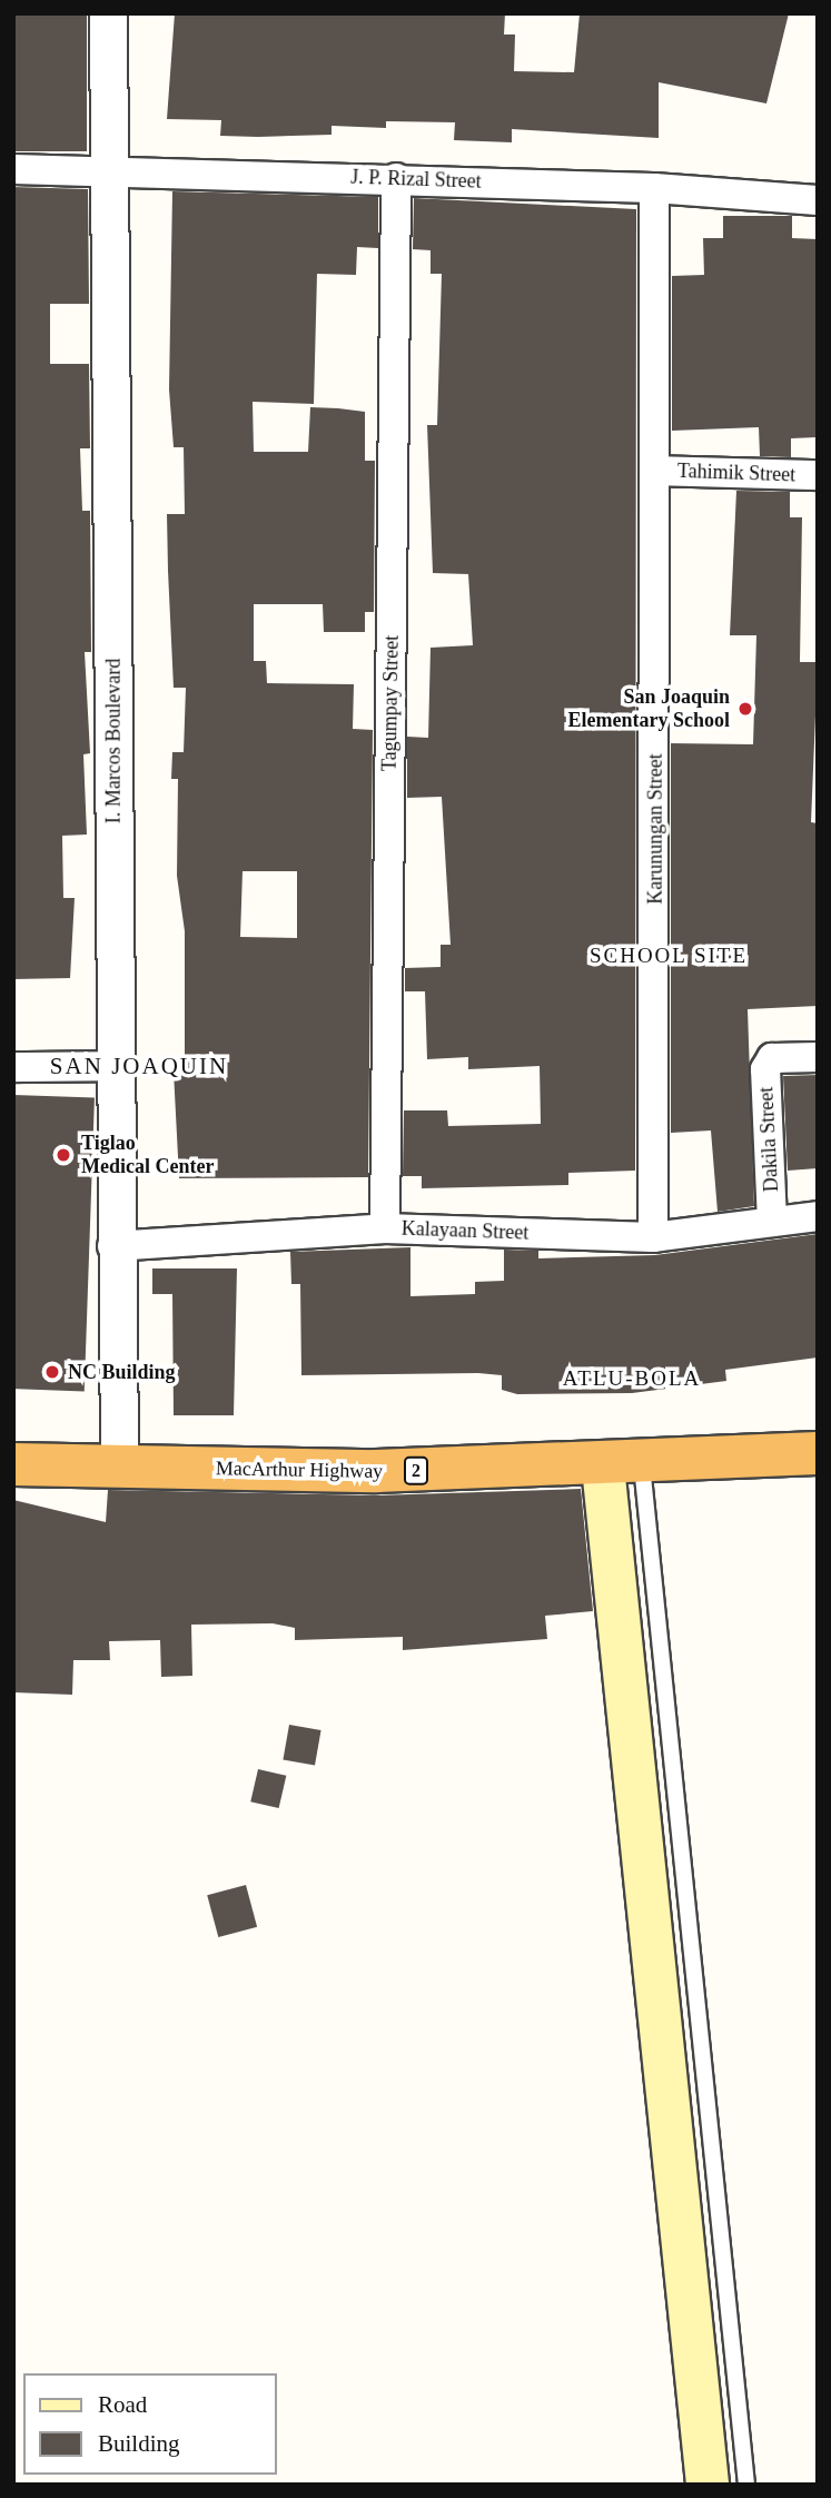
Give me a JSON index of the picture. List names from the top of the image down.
{
  "streets": {
    "highway": ["MacArthur Highway", "2"],
    "street": [
      "J. P. Rizal Street",
      "Tahimik Street",
      "Tagumpay Street",
      "I. Marcos Boulevard",
      "Karunungan Street",
      "Dakila Street",
      "Kalayaan Street"
    ]
  },
  "crossings": [
    ["J. P. Rizal Street", "Tagumpay Street"],
    ["J. P. Rizal Street", "I. Marcos Boulevard"],
    ["J. P. Rizal Street", "Karunungan Street"],
    ["Tahimik Street", "Karunungan Street"],
    ["Tagumpay Street", "Kalayaan Street"],
    ["I. Marcos Boulevard", "Kalayaan Street"],
    ["I. Marcos Boulevard", "MacArthur Highway"],
    ["Karunungan Street", "Kalayaan Street"],
    ["Dakila Street", "Kalayaan Street"]
  ],
  "districts": ["SCHOOL SITE", "SAN JOAQUIN", "ATLU-BOLA"],
  "places": ["San Joaquin Elementary School", "Tiglao Medical Center", "NC Building"],
  "legend": ["Road", "Building"]
}
